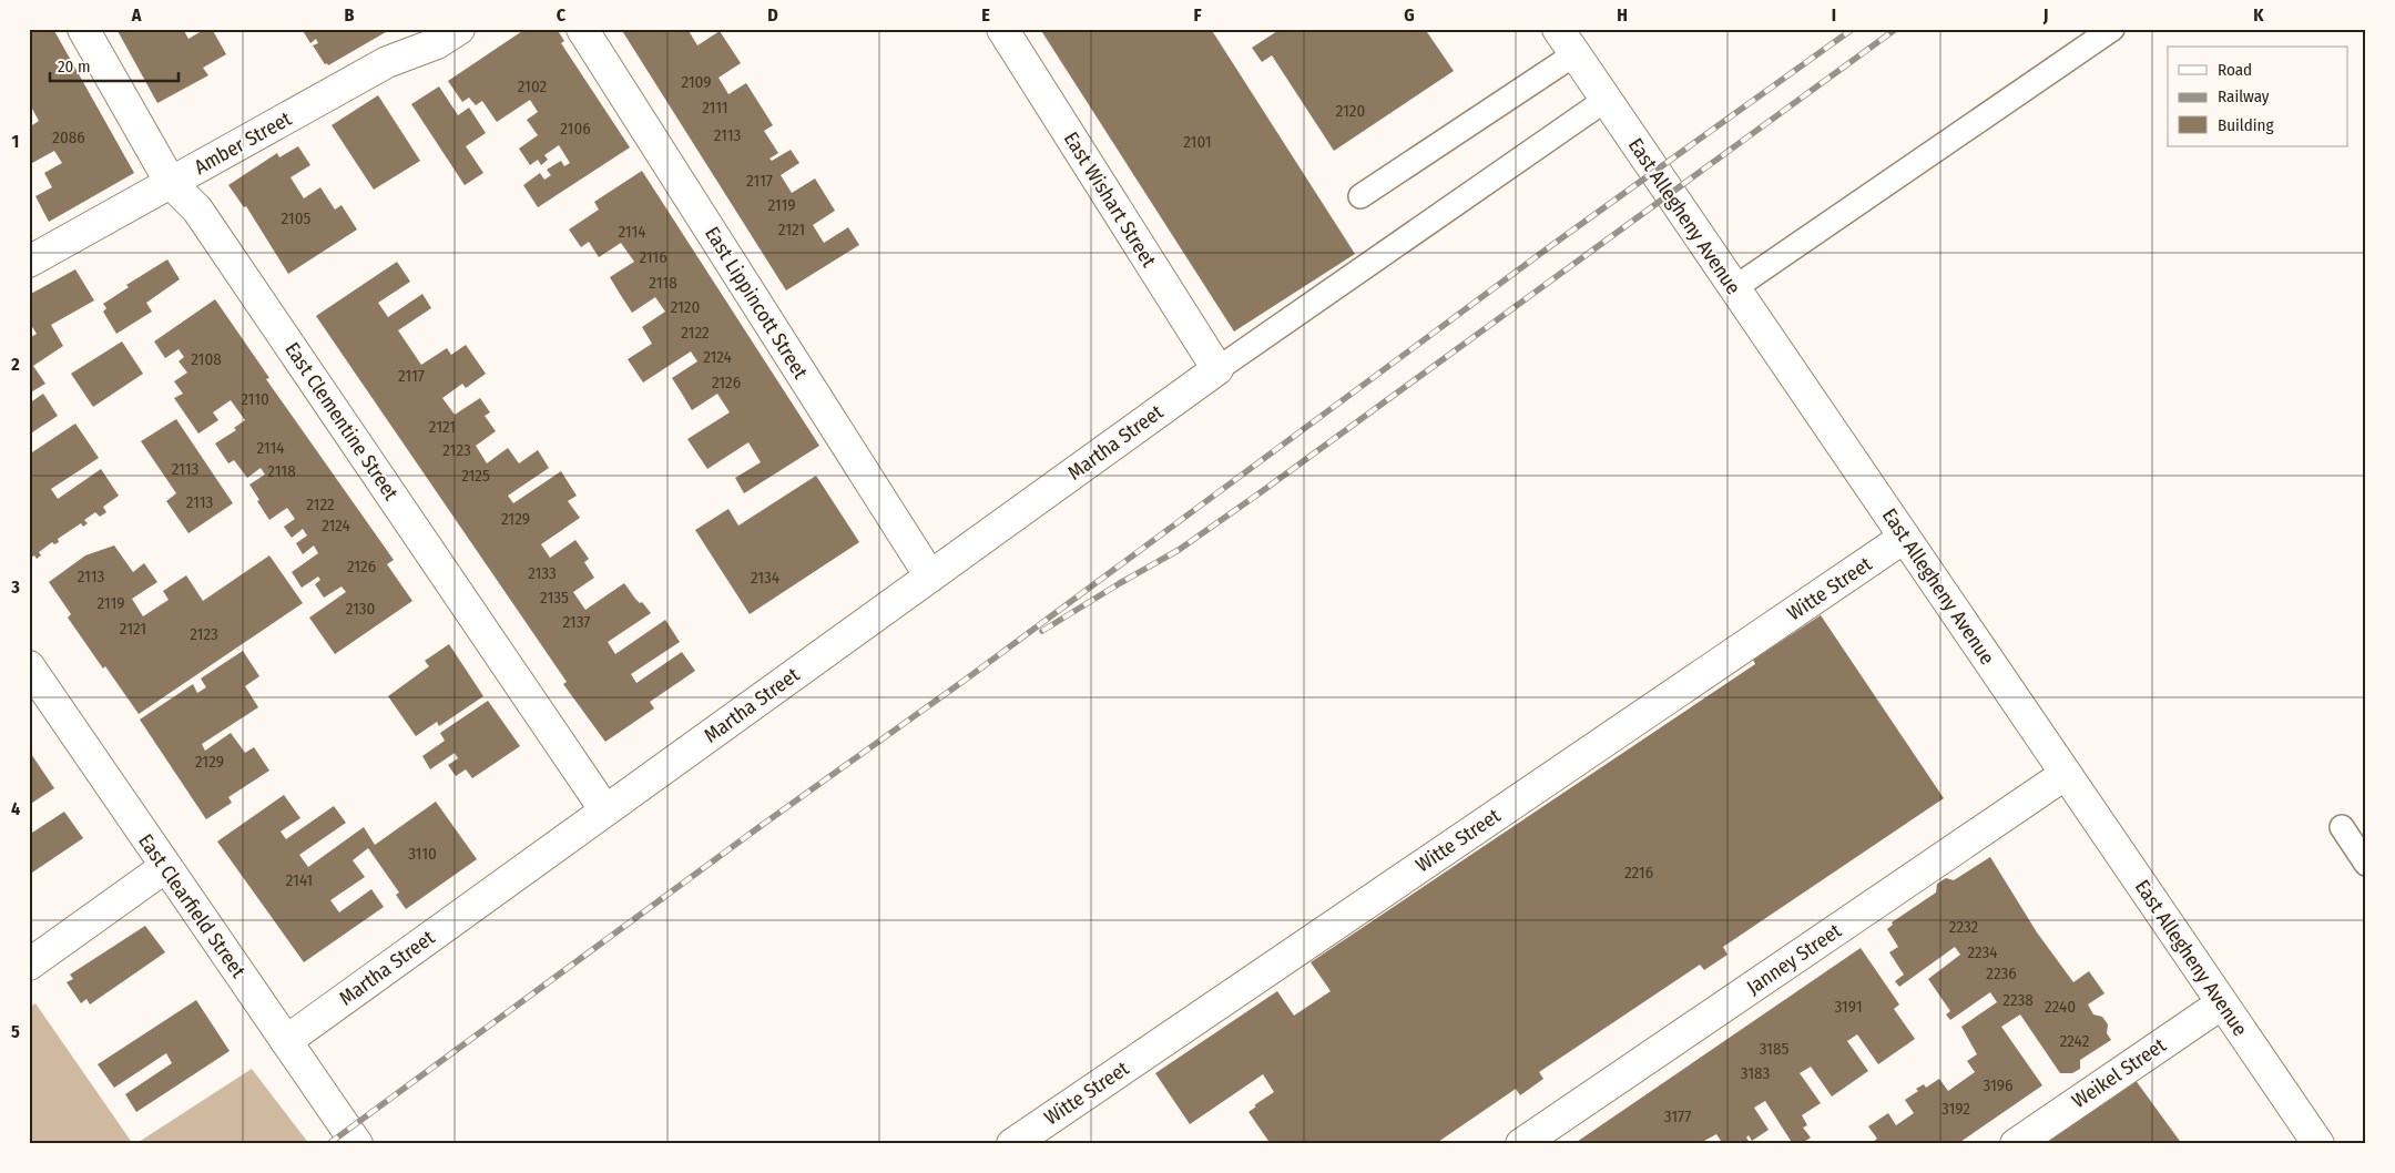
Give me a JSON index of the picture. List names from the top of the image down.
{
  "streets": {
    "street": [
      "Amber Street",
      "East Wishart Street",
      "East Allegheny Avenue",
      "East Lippincott Street",
      "East Clementine Street",
      "Martha Street",
      "Witte Street",
      "East Clearfield Street",
      "Janney Street",
      "Weikel Street"
    ]
  },
  "crossings": [
    ["Amber Street", "East Clementine Street"],
    ["East Wishart Street", "Martha Street"],
    ["East Allegheny Avenue", "Witte Street"],
    ["East Allegheny Avenue", "Janney Street"],
    ["East Allegheny Avenue", "Weikel Street"],
    ["East Lippincott Street", "Martha Street"],
    ["East Clementine Street", "Martha Street"],
    ["Martha Street", "East Clearfield Street"]
  ],
  "house_numbers": [
    "2109",
    "2102",
    "2111",
    "2120",
    "2106",
    "2113",
    "2086",
    "2101",
    "2117",
    "2119",
    "2105",
    "2121",
    "2114",
    "2116",
    "2118",
    "2120",
    "2122",
    "2124",
    "2108",
    "2117",
    "2126",
    "2110",
    "2121",
    "2114",
    "2123",
    "2113",
    "2118",
    "2125",
    "2113",
    "2122",
    "2129",
    "2124",
    "2126",
    "2133",
    "2113",
    "2134",
    "2135",
    "2119",
    "2130",
    "2137",
    "2121",
    "2123",
    "2129",
    "3110",
    "2216",
    "2141",
    "2232",
    "2234",
    "2236",
    "2238",
    "3191",
    "2240",
    "2242",
    "3185",
    "3183",
    "3196",
    "3192",
    "3177"
  ],
  "legend": ["Road", "Railway", "Building"],
  "scale_bar": "20 m",
  "grid": {
    "columns": [
      "A",
      "B",
      "C",
      "D",
      "E",
      "F",
      "G",
      "H",
      "I",
      "J",
      "K"
    ],
    "rows": [
      "1",
      "2",
      "3",
      "4",
      "5"
    ]
  }
}
